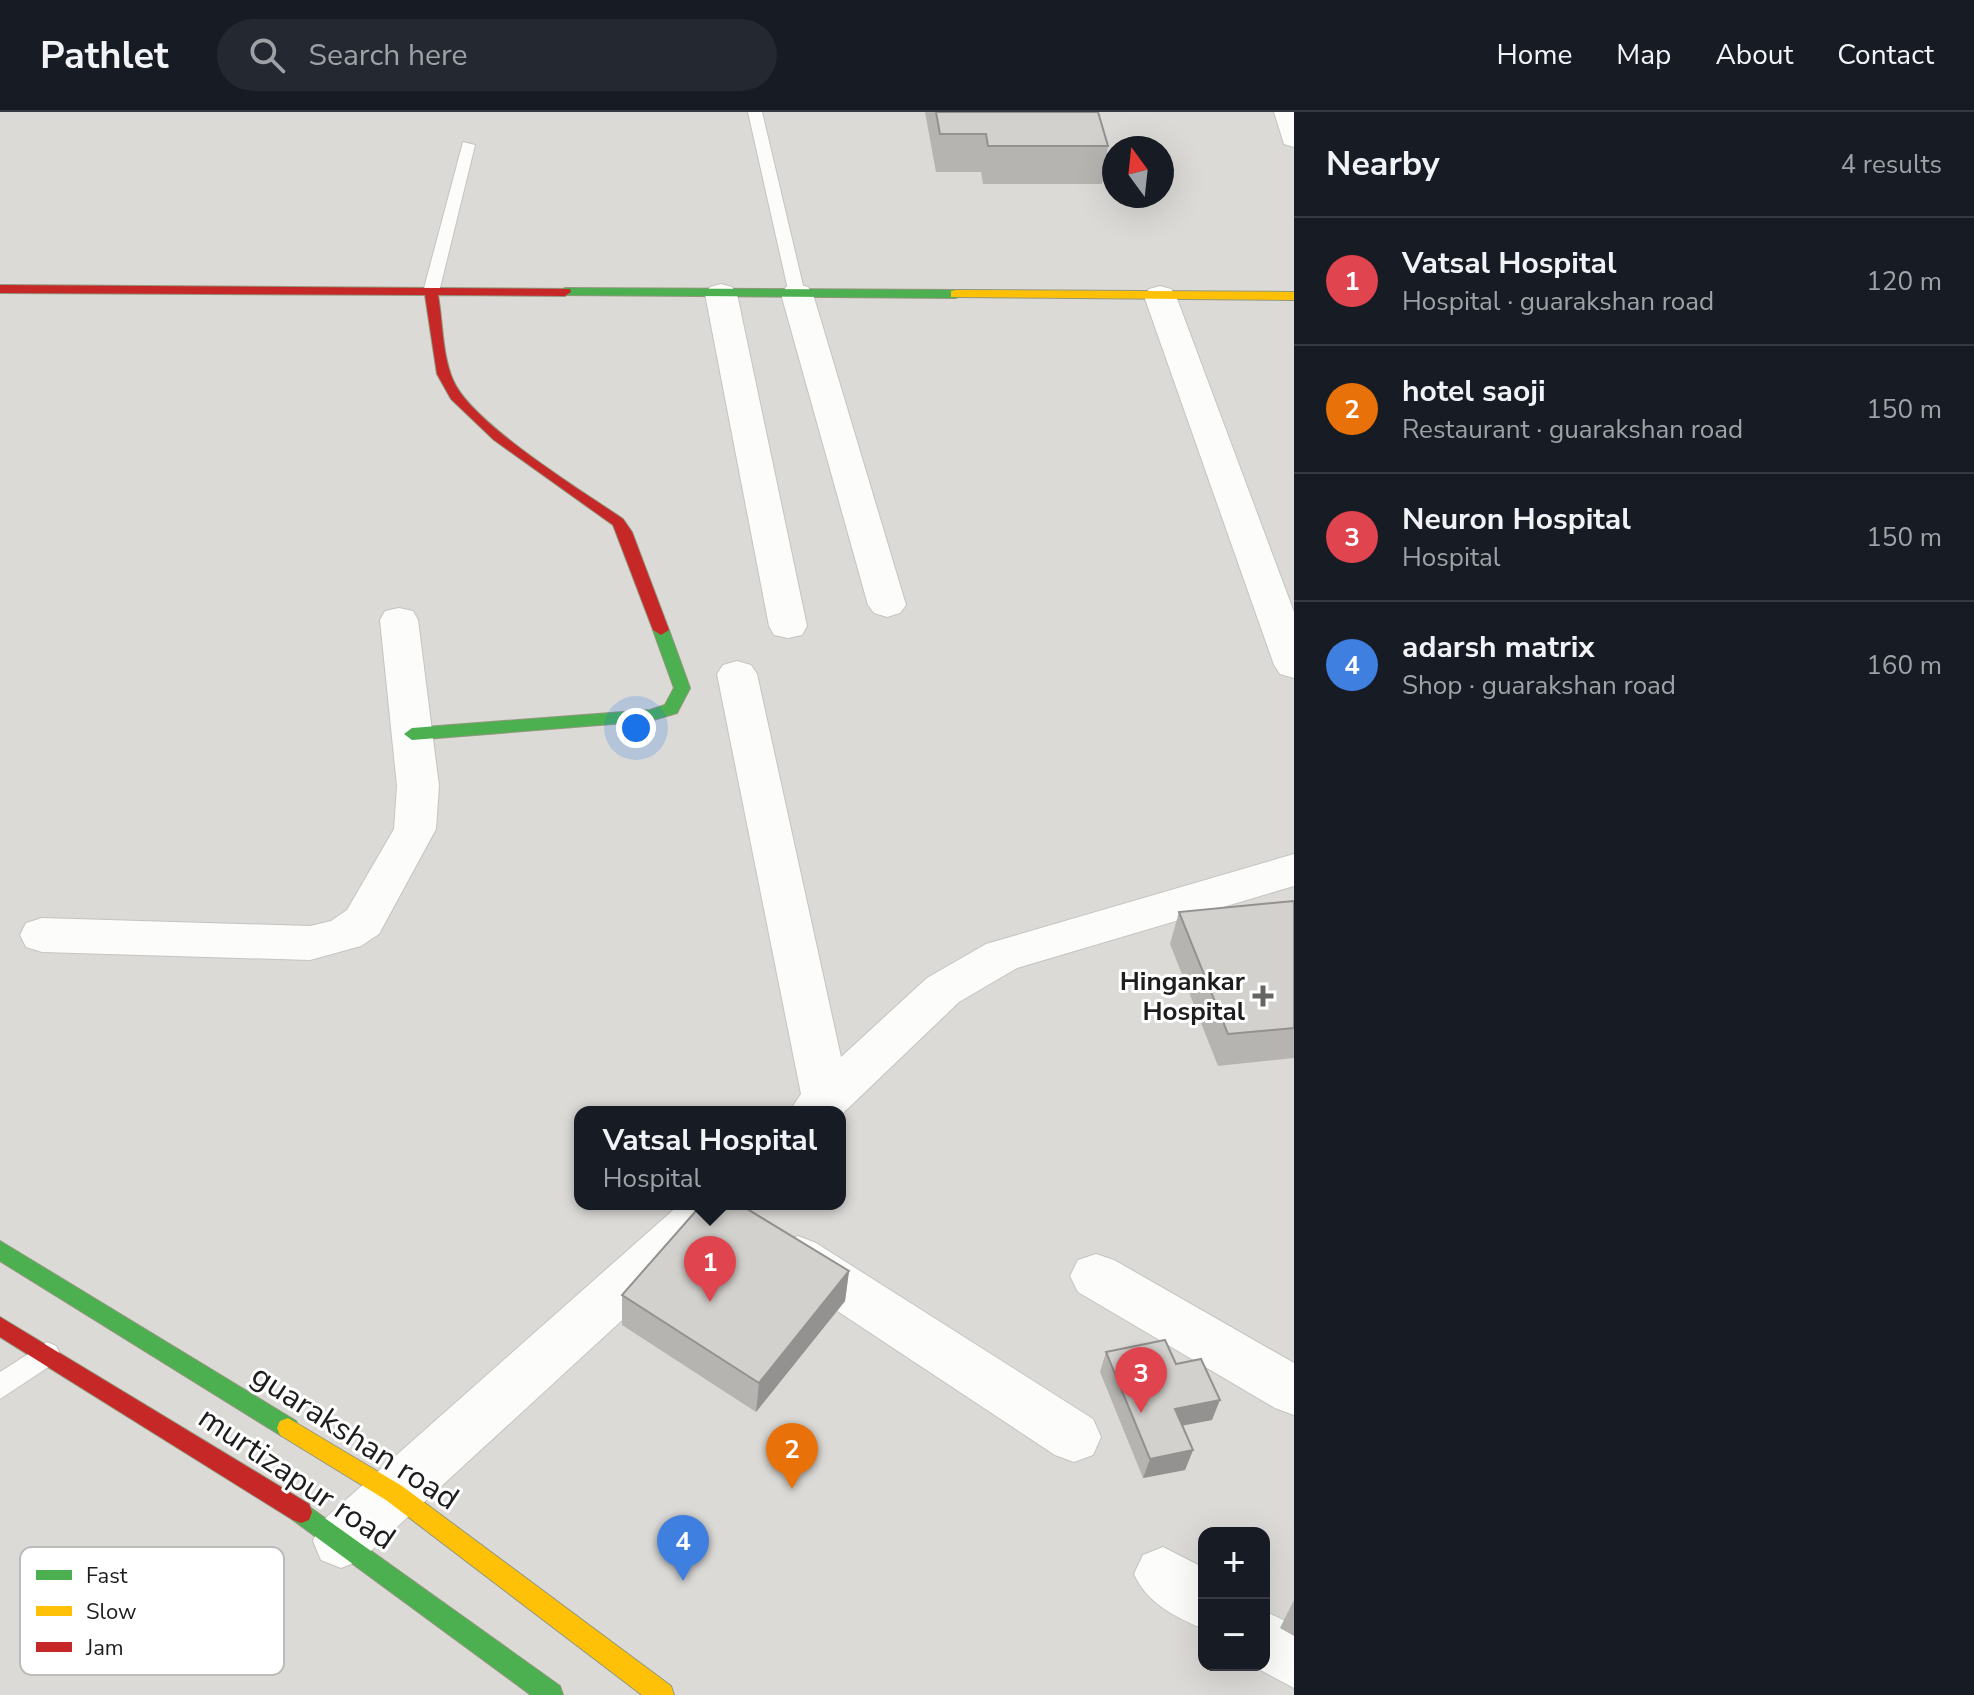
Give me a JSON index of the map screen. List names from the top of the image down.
{
  "streets": {
    "street": ["guarakshan road", "murtizapur road"]
  },
  "places": {
    "health": ["Hingankar Hospital"]
  },
  "legend": ["Fast", "Slow", "Jam"],
  "north": "top",
  "page": {
    "header": "Pathlet",
    "search": "Search here",
    "nav": [
      "Home",
      "Map",
      "About",
      "Contact"
    ],
    "heading": ["Nearby", "4 results"],
    "list": [
      {
        "mark": "1",
        "name": "Vatsal Hospital",
        "note": "Hospital · guarakshan road",
        "value": "120 m"
      },
      {
        "mark": "2",
        "name": "hotel saoji",
        "note": "Restaurant · guarakshan road",
        "value": "150 m"
      },
      {
        "mark": "3",
        "name": "Neuron Hospital",
        "note": "Hospital",
        "value": "150 m"
      },
      {
        "mark": "4",
        "name": "adarsh matrix",
        "note": "Shop · guarakshan road",
        "value": "160 m"
      }
    ],
    "popup": ["Vatsal Hospital", "Hospital"],
    "pins": [
      "1",
      "3",
      "2",
      "4"
    ],
    "map_buttons": ["+", "−"]
  }
}
